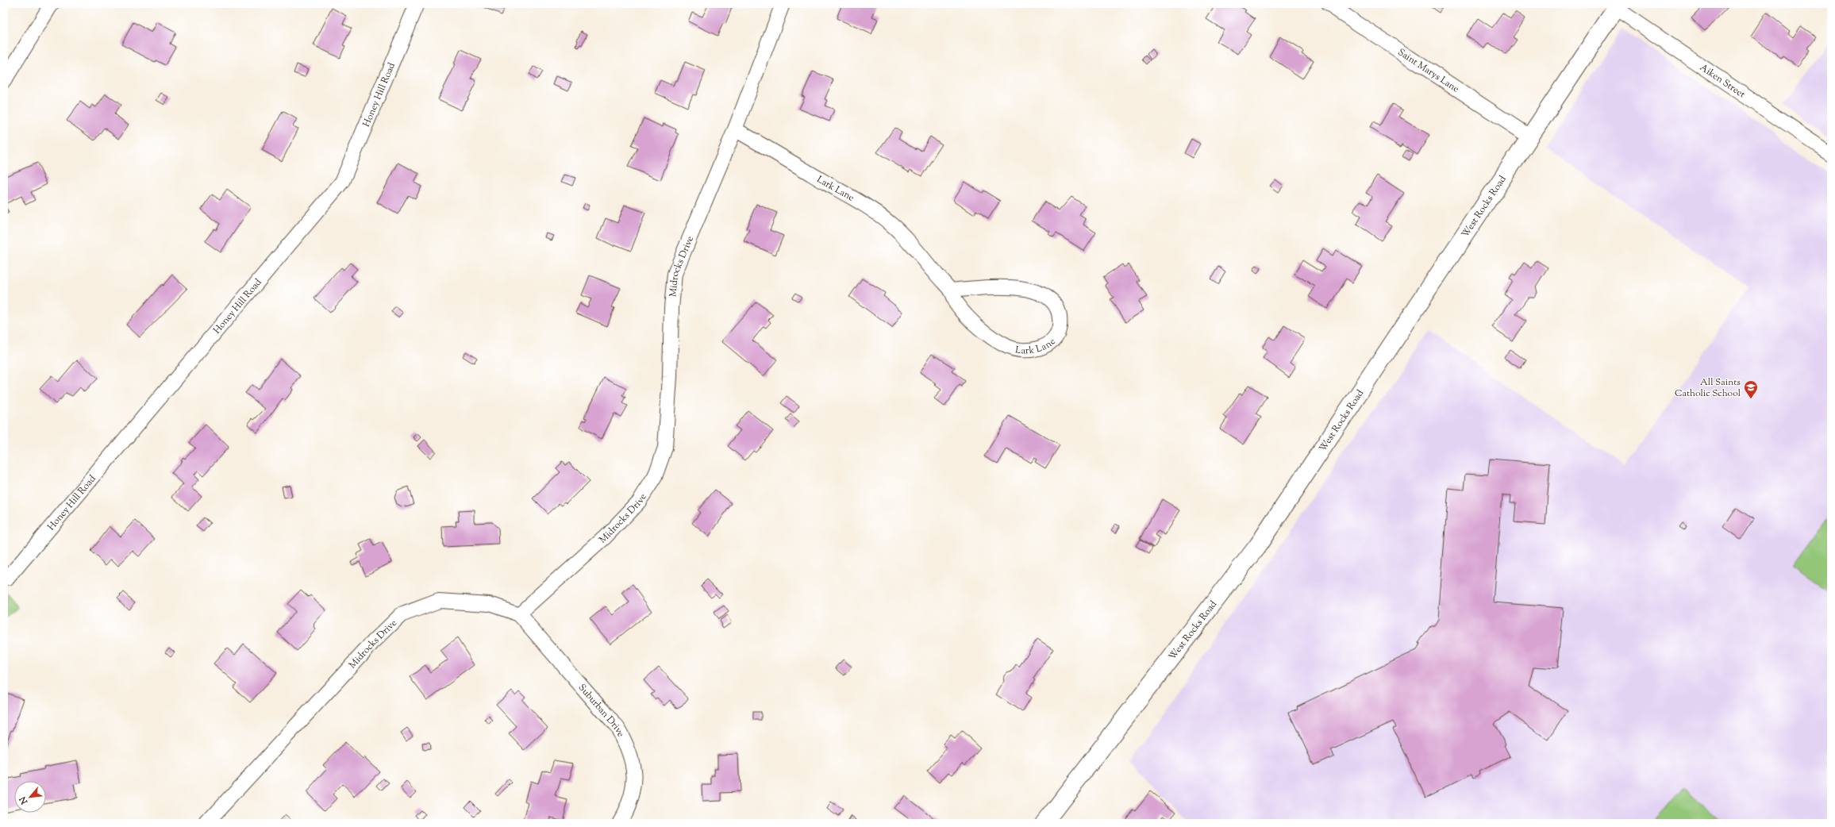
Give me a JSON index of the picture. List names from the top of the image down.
{
  "streets": {
    "main road": ["West Rocks Road"],
    "street": [
      "Saint Marys Lane",
      "Aiken Street",
      "Honey Hill Road",
      "Lark Lane",
      "Midrocks Drive",
      "Suburban Drive"
    ]
  },
  "crossings": [
    ["Saint Marys Lane", "West Rocks Road"],
    ["Aiken Street", "West Rocks Road"],
    ["Lark Lane", "Midrocks Drive"],
    ["Midrocks Drive", "Suburban Drive"]
  ],
  "places": {
    "school or university": ["All Saints Catholic School"]
  },
  "north": "bottom left"
}
